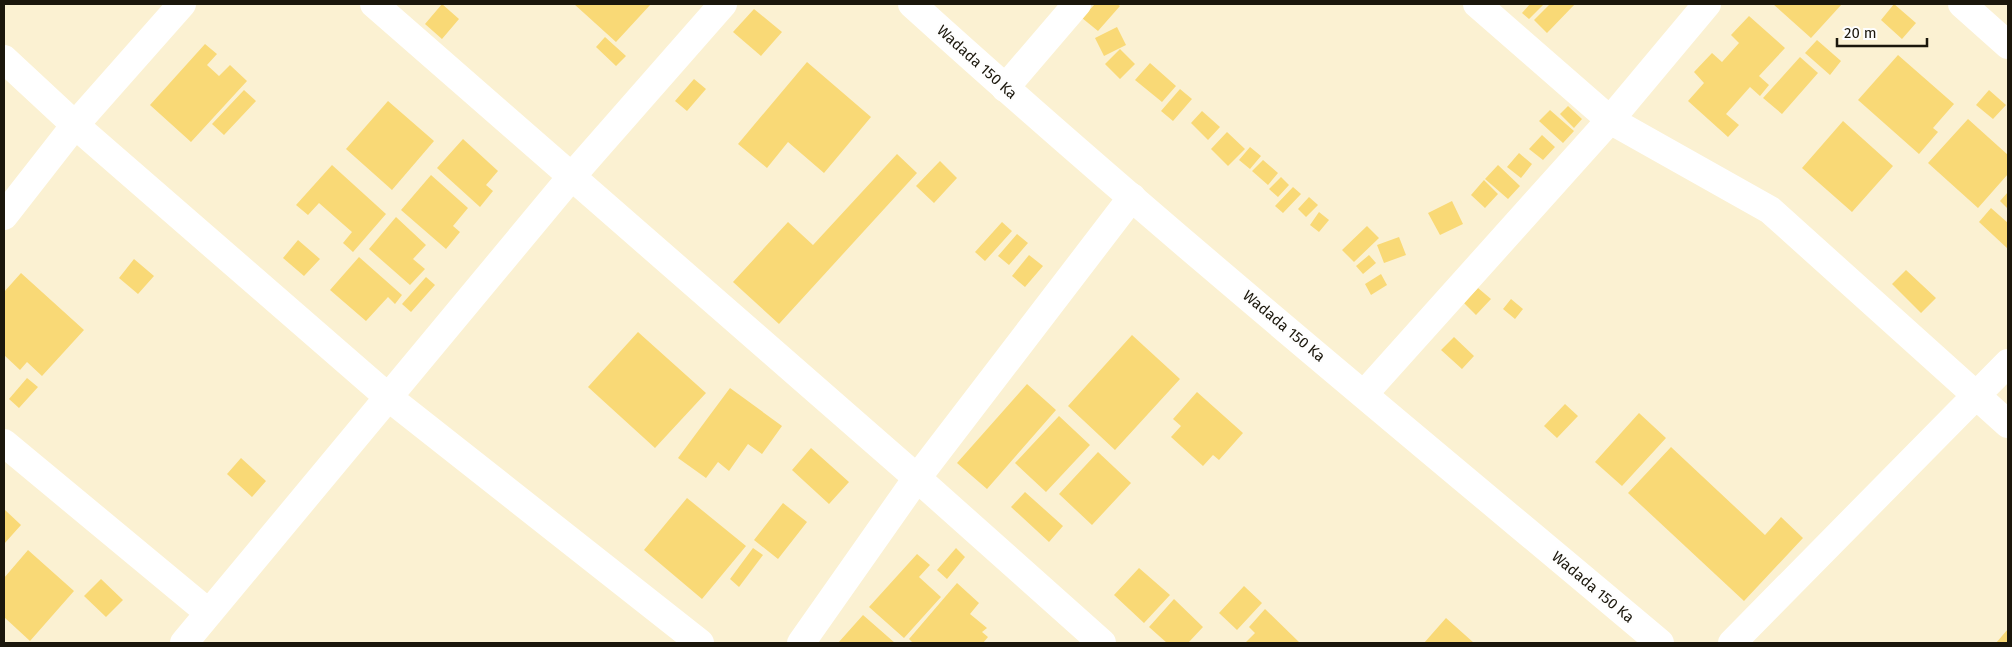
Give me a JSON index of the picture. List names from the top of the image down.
{
  "streets": {
    "street": ["Wadada 150 Ka"]
  },
  "scale_bar": "20 m"
}
